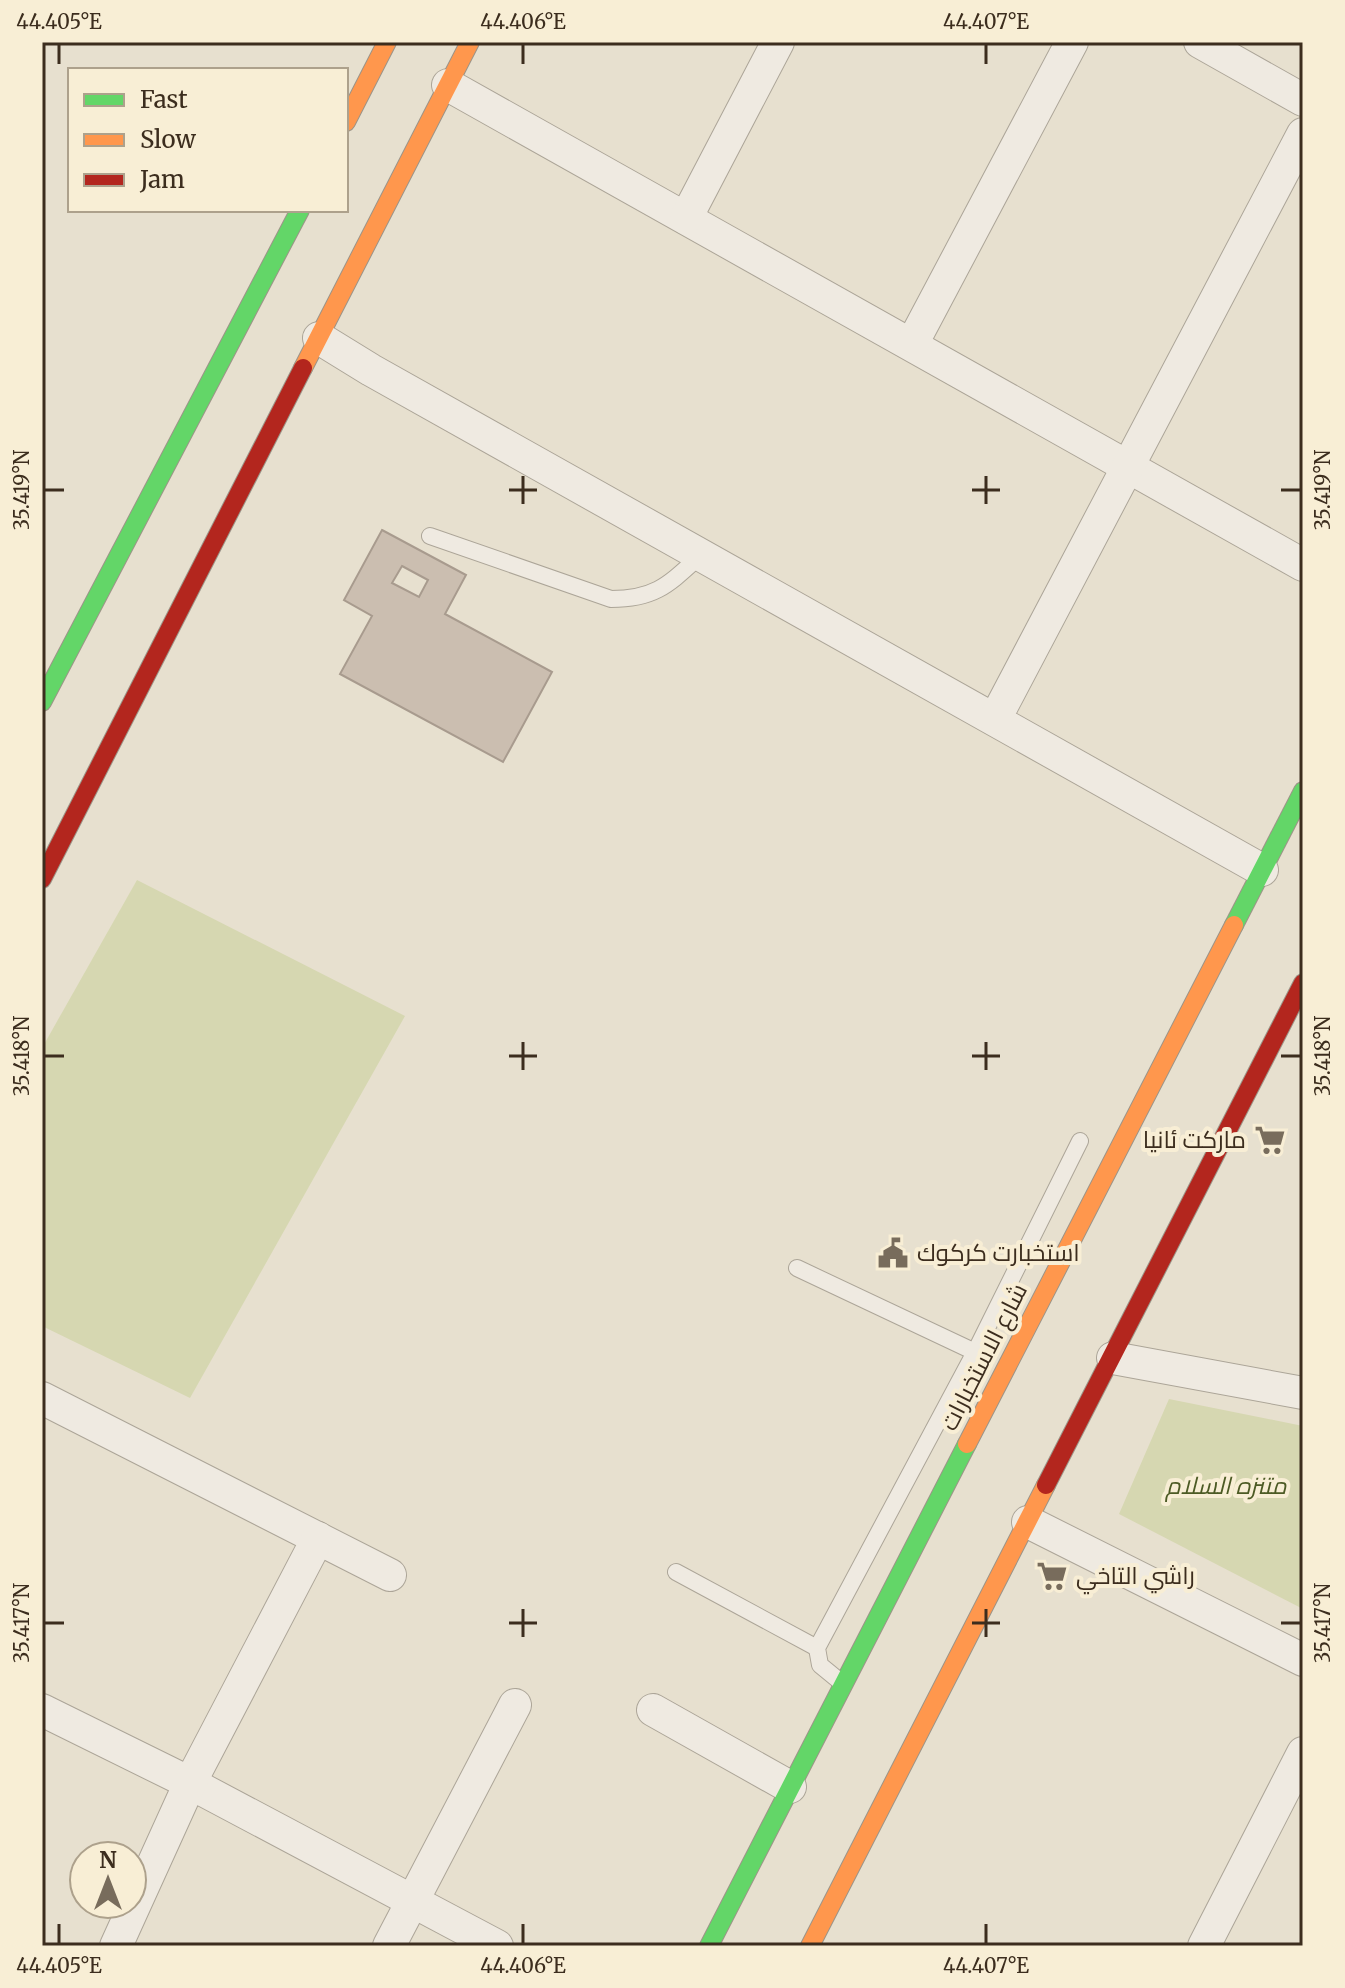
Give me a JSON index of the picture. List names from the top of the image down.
{
  "streets": {
    "main road": ["شارع الاستخبارات"]
  },
  "parks": ["متنزه السلام"],
  "places": {
    "supermarket": ["ماركت ئانيا", "راشي التاخي"],
    "public building": ["استخبارت كركوك"]
  },
  "legend": ["Fast", "Slow", "Jam"],
  "north": "top",
  "coordinates": [
    "44.405°E",
    "44.406°E",
    "44.407°E",
    "35.419°N",
    "35.418°N",
    "35.417°N"
  ]
}
